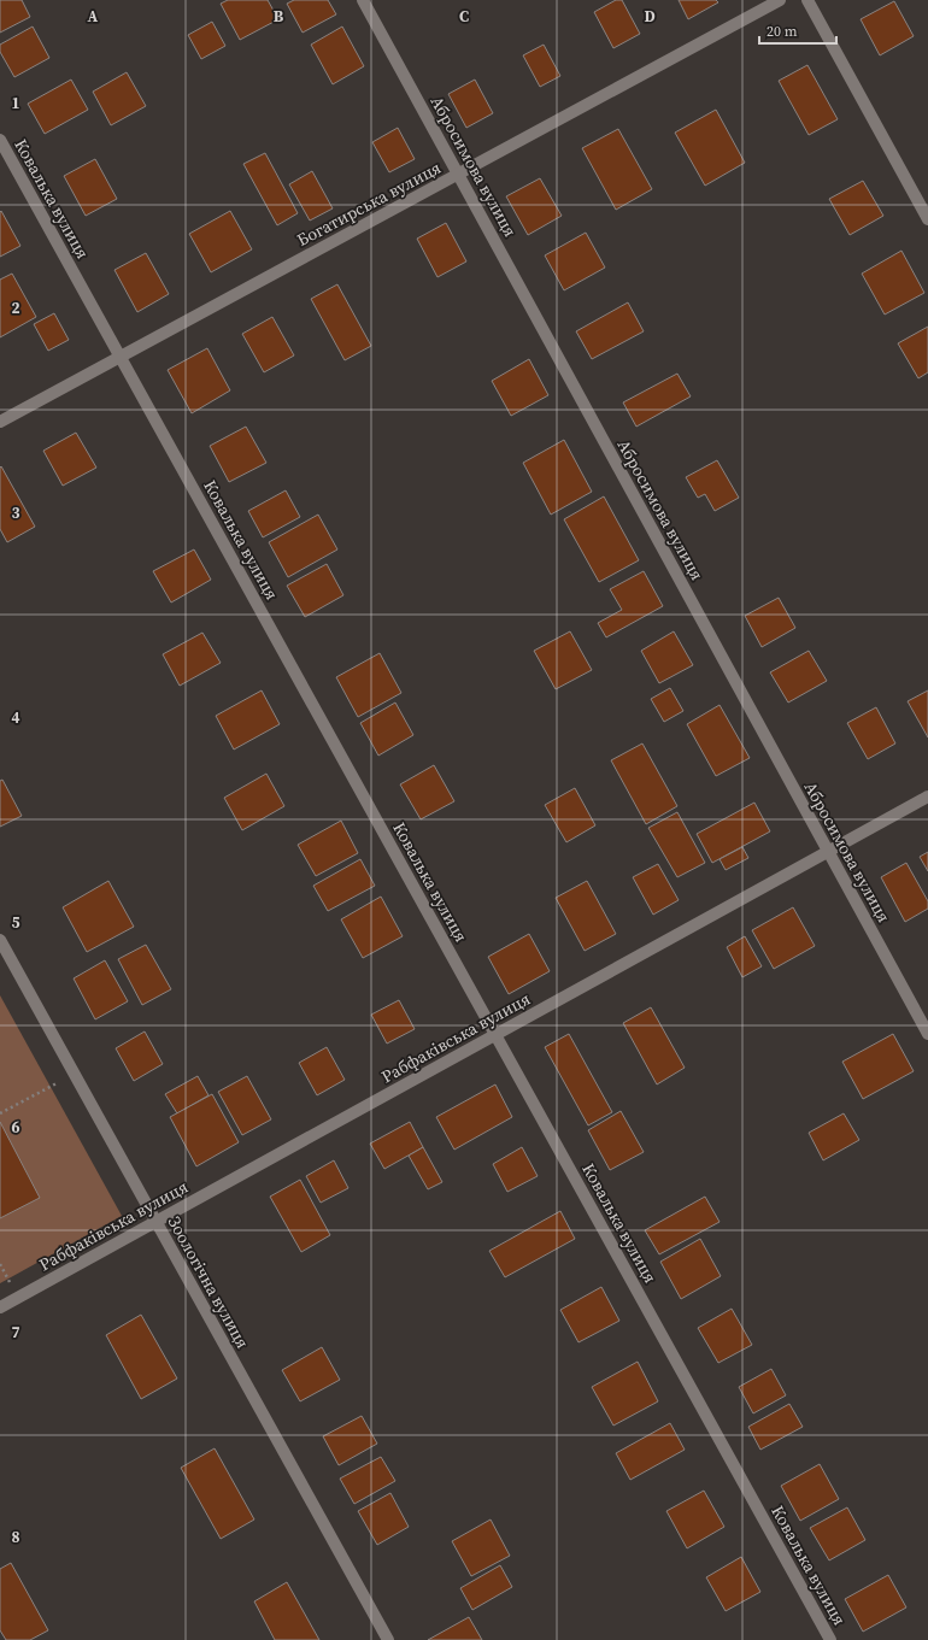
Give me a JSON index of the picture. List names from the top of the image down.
{
  "streets": {
    "street": [
      "Абросимова вулиця",
      "Ковалька вулиця",
      "Богатирська вулиця",
      "Рабфаківська вулиця",
      "Зоологічна вулиця"
    ]
  },
  "crossings": [
    ["Абросимова вулиця", "Богатирська вулиця"],
    ["Абросимова вулиця", "Рабфаківська вулиця"],
    ["Ковалька вулиця", "Богатирська вулиця"],
    ["Ковалька вулиця", "Рабфаківська вулиця"],
    ["Рабфаківська вулиця", "Зоологічна вулиця"]
  ],
  "scale_bar": "20 m",
  "grid": {
    "columns": [
      "A",
      "B",
      "C",
      "D"
    ],
    "rows": [
      "1",
      "2",
      "3",
      "4",
      "5",
      "6",
      "7",
      "8"
    ]
  }
}
